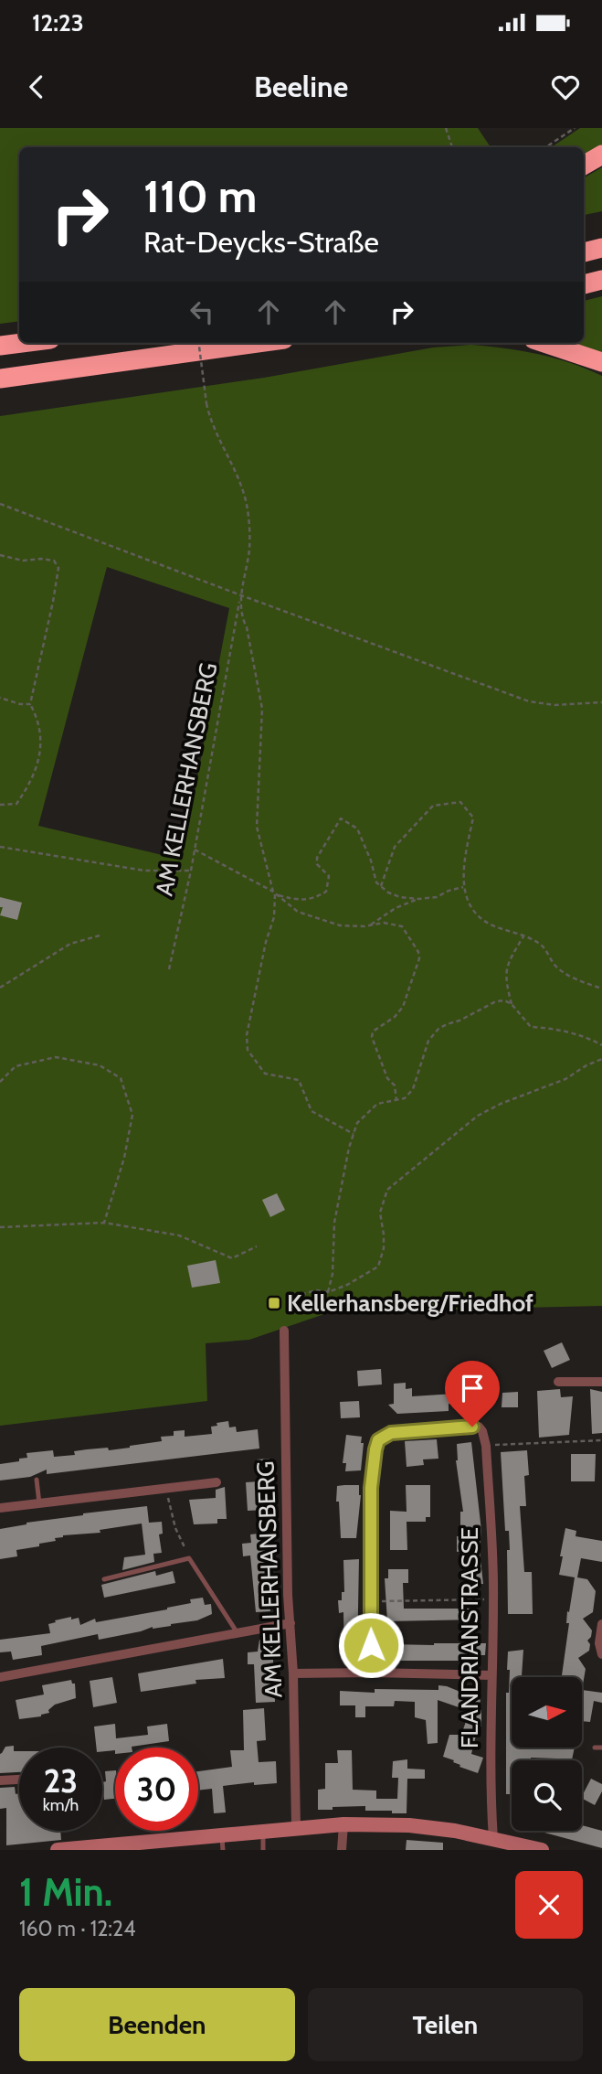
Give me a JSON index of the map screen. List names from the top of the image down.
{
  "streets": {
    "street": ["AM KELLERHANSBERG", "FLANDRIANSTRASSE"]
  },
  "places": {
    "transit": ["Kellerhansberg/Friedhof"]
  },
  "north": "right",
  "page": {
    "status": "12:23",
    "header": "Beeline",
    "turn": ["110 m", "Rat-Deycks-Straße"],
    "speed": "23 km/h",
    "limit": "30",
    "heading": ["1 Min.", "160 m · 12:24"],
    "buttons": ["Beenden", "Teilen"]
  }
}
